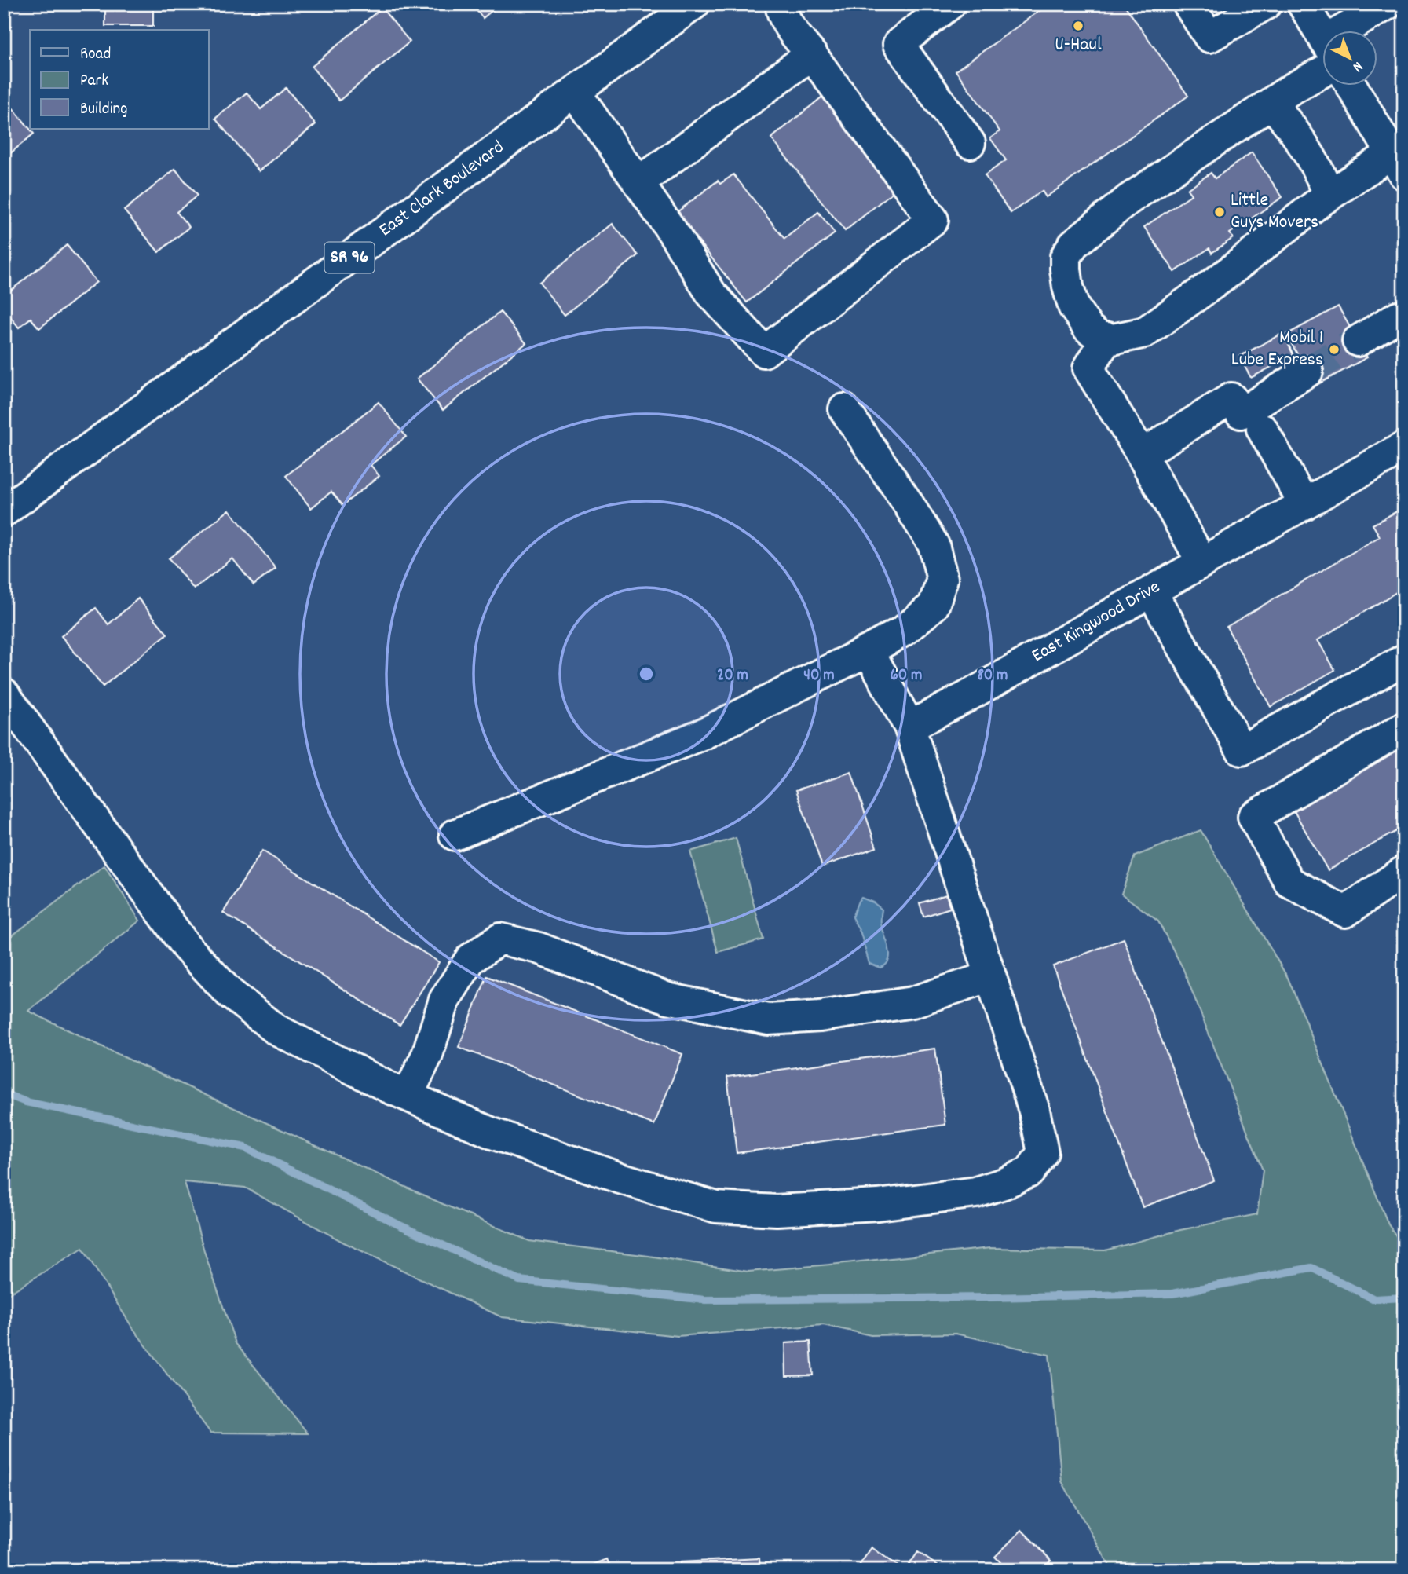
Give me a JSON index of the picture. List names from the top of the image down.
{
  "streets": {
    "street": ["East Clark Boulevard", "SR 96", "East Kingwood Drive"]
  },
  "places": ["U-Haul", "Little Guys Movers", "Mobil 1 Lube Express"],
  "legend": ["Road", "Park", "Building"],
  "north": "bottom right",
  "rings": [
    "20 m",
    "40 m",
    "60 m",
    "80 m"
  ]
}
